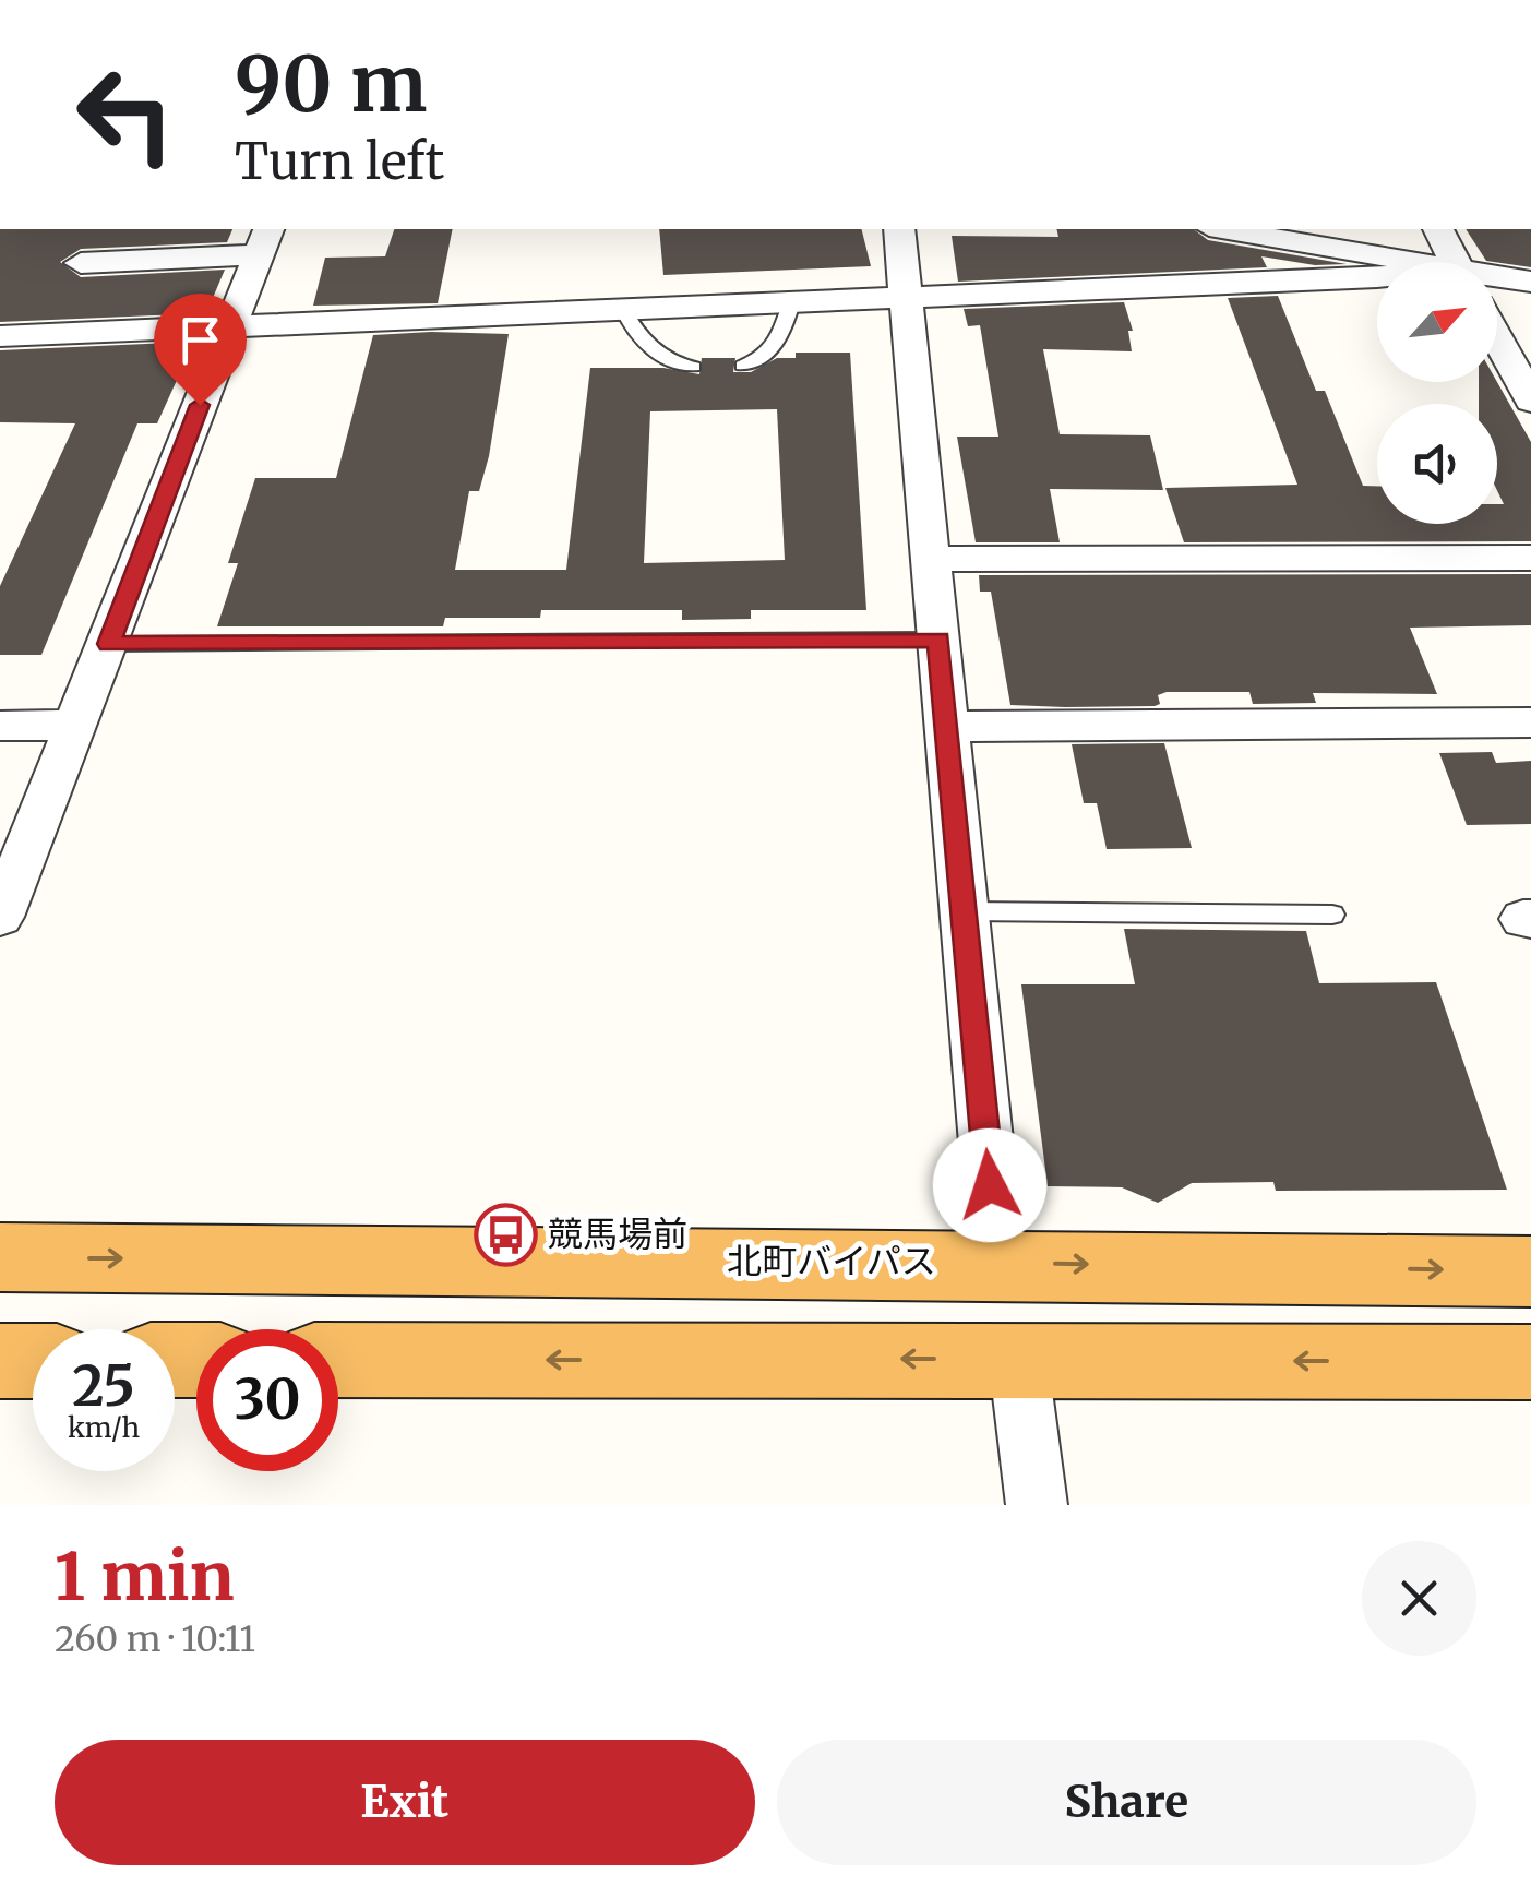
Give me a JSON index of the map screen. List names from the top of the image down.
{
  "streets": {
    "highway": ["北町バイパス"]
  },
  "places": {
    "bus stop": ["競馬場前"]
  },
  "north": "top right",
  "page": {
    "turn": ["90 m", "Turn left"],
    "speed": "25 km/h",
    "limit": "30",
    "heading": ["1 min", "260 m · 10:11"],
    "buttons": ["Exit", "Share"]
  }
}
